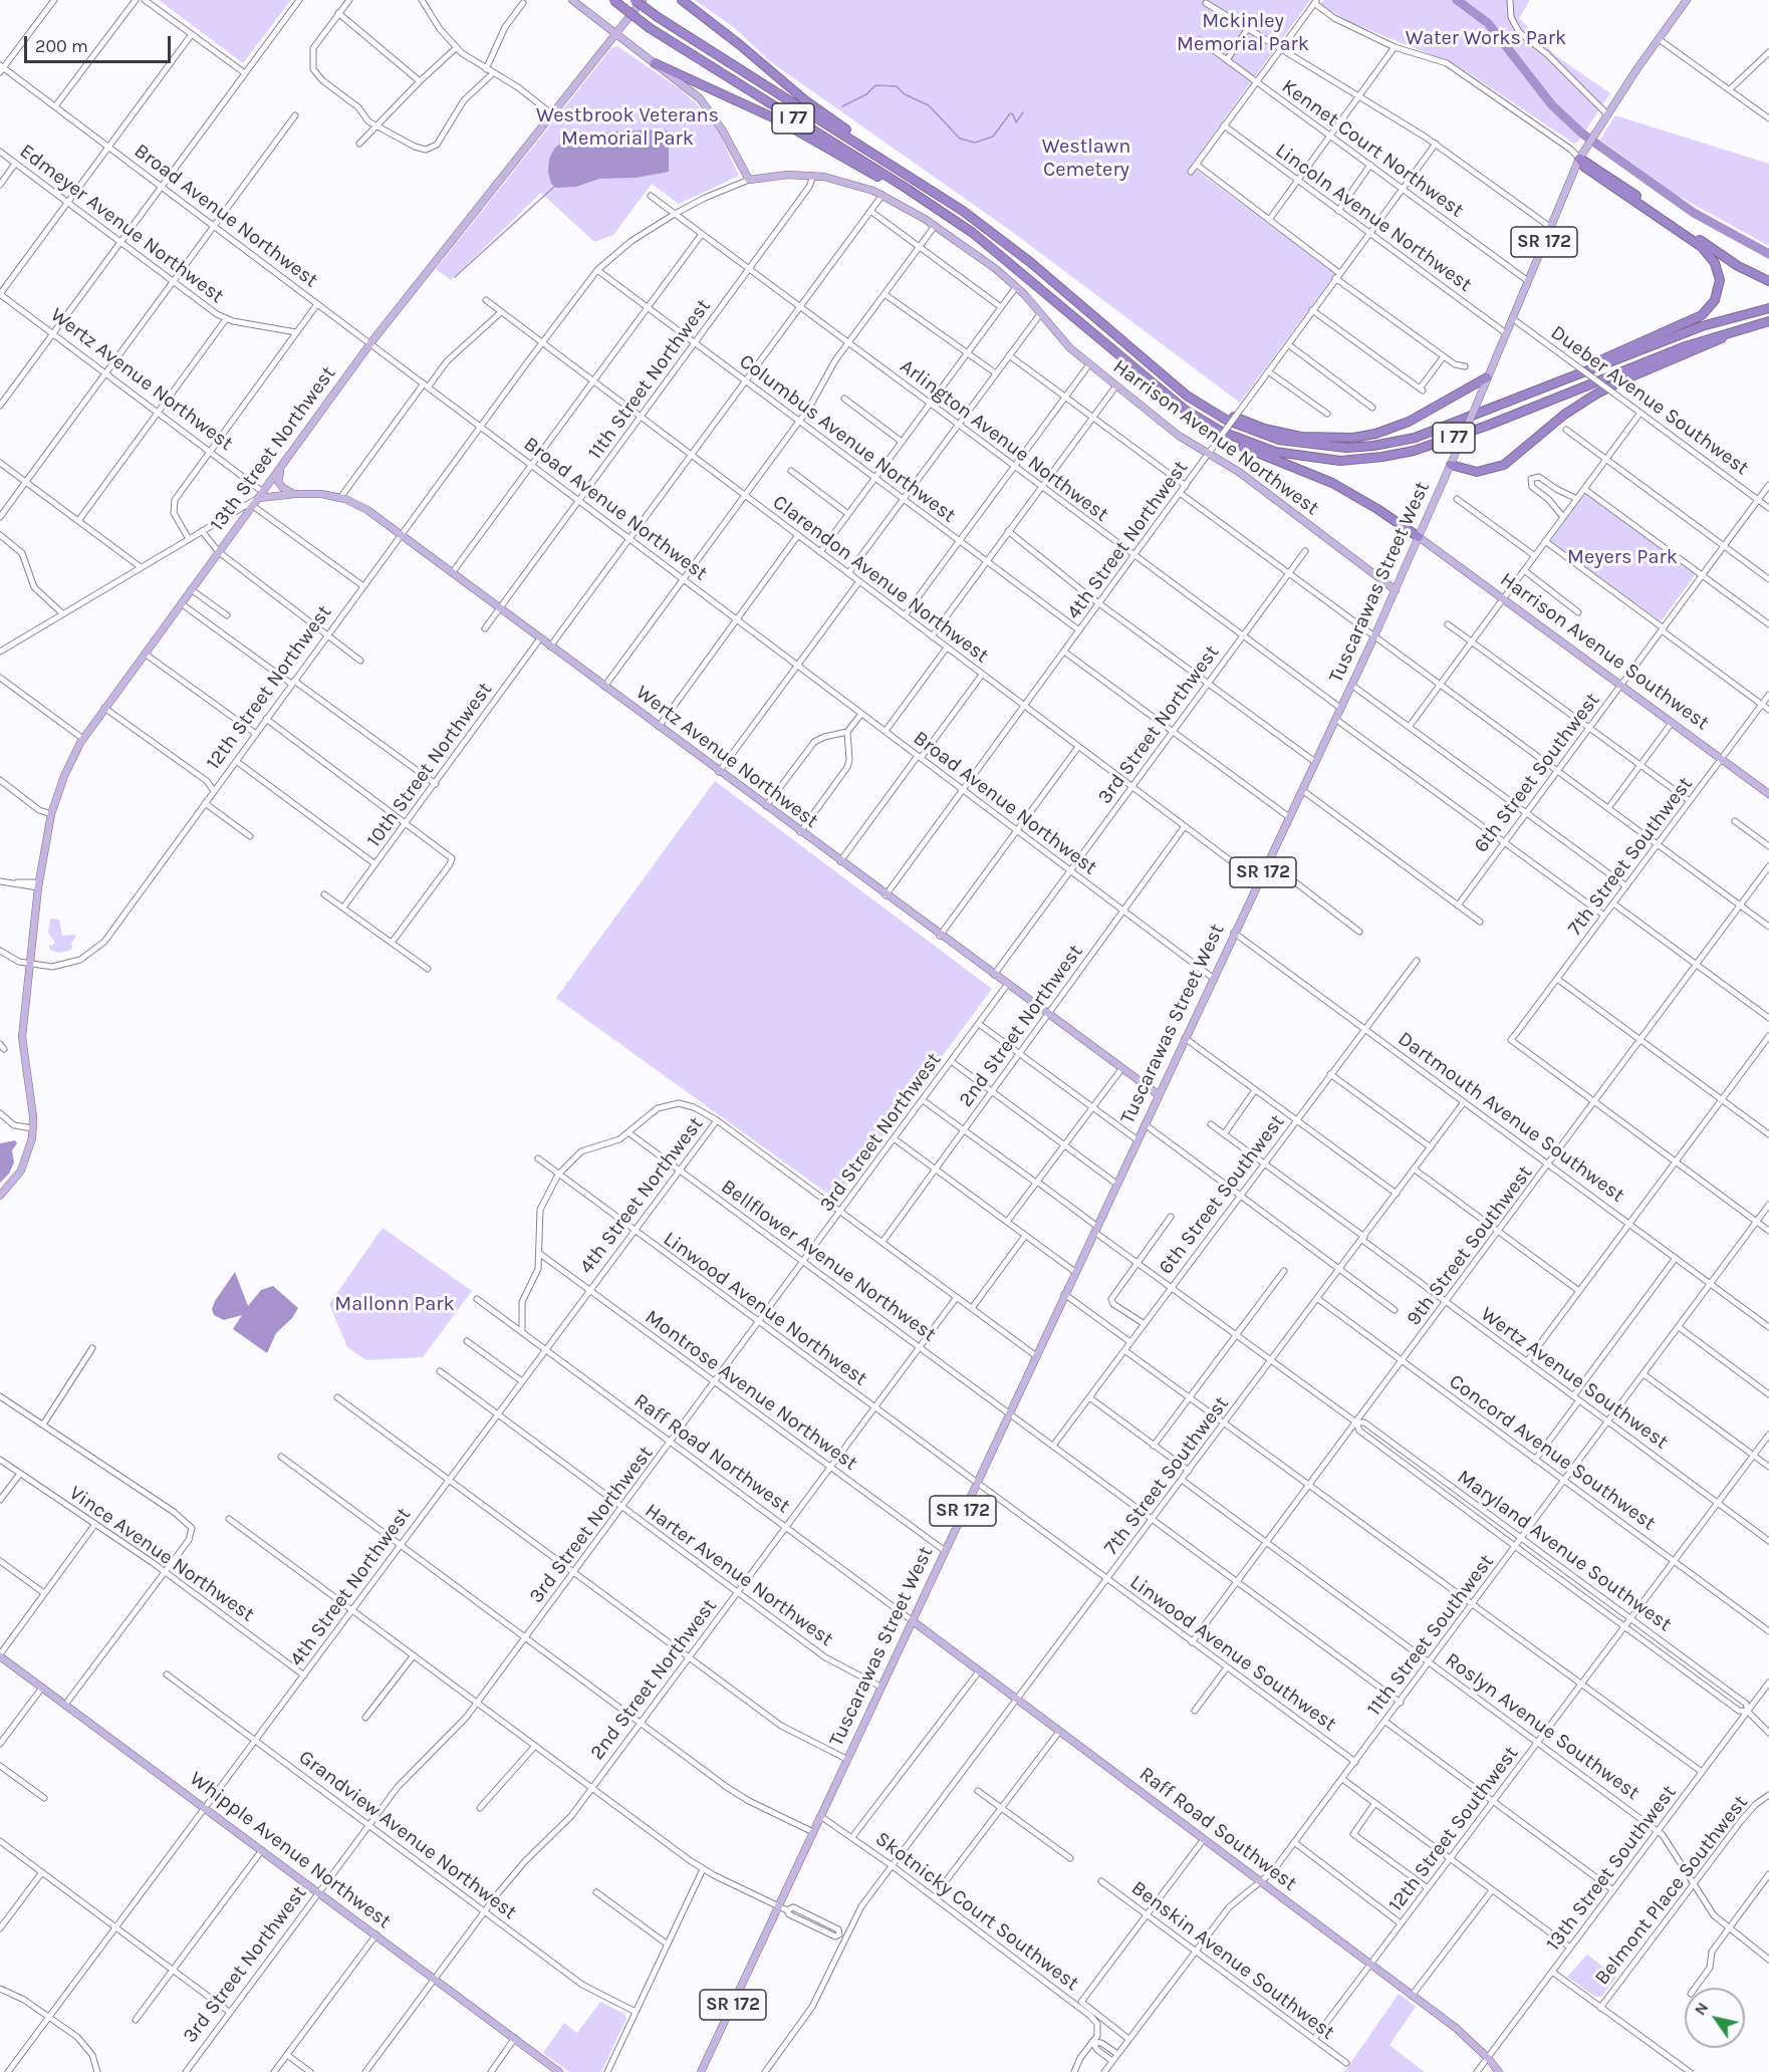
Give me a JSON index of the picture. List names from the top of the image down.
{
  "streets": {
    "highway": ["I 77"],
    "main road": [
      "SR 172",
      "Wertz Avenue Northwest",
      "Harrison Avenue Northwest",
      "13th Street Northwest",
      "Tuscarawas Street West",
      "Harrison Avenue Southwest",
      "Raff Road Southwest",
      "Whipple Avenue Northwest"
    ],
    "street": [
      "Kennet Court Northwest",
      "Broad Avenue Northwest",
      "Lincoln Avenue Northwest",
      "Edmeyer Avenue Northwest",
      "11th Street Northwest",
      "Dueber Avenue Southwest",
      "Columbus Avenue Northwest",
      "Arlington Avenue Northwest",
      "4th Street Northwest",
      "Clarendon Avenue Northwest",
      "12th Street Northwest",
      "3rd Street Northwest",
      "10th Street Northwest",
      "6th Street Southwest",
      "7th Street Southwest",
      "2nd Street Northwest",
      "Dartmouth Avenue Southwest",
      "9th Street Southwest",
      "Bellflower Avenue Northwest",
      "Linwood Avenue Northwest",
      "Wertz Avenue Southwest",
      "Montrose Avenue Northwest",
      "Concord Avenue Southwest",
      "Raff Road Northwest",
      "Maryland Avenue Southwest",
      "Vince Avenue Northwest",
      "Harter Avenue Northwest",
      "11th Street Southwest",
      "Linwood Avenue Southwest",
      "Roslyn Avenue Southwest",
      "12th Street Southwest",
      "Grandview Avenue Northwest",
      "13th Street Southwest",
      "Belmont Place Southwest",
      "Skotnicky Court Southwest",
      "Benskin Avenue Southwest"
    ]
  },
  "crossings": [
    ["Kennet Court Northwest", "4th Street Northwest"],
    ["Kennet Court Northwest", "Tuscarawas Street West"],
    ["Broad Avenue Northwest", "11th Street Northwest"],
    ["Broad Avenue Northwest", "13th Street Northwest"],
    ["Broad Avenue Northwest", "4th Street Northwest"],
    ["Broad Avenue Northwest", "Tuscarawas Street West"],
    ["Broad Avenue Northwest", "12th Street Northwest"],
    ["Broad Avenue Northwest", "3rd Street Northwest"],
    ["Broad Avenue Northwest", "2nd Street Northwest"],
    ["Lincoln Avenue Northwest", "4th Street Northwest"],
    ["Lincoln Avenue Northwest", "Tuscarawas Street West"],
    ["Wertz Avenue Northwest", "11th Street Northwest"],
    ["Wertz Avenue Northwest", "13th Street Northwest"],
    ["Wertz Avenue Northwest", "4th Street Northwest"],
    ["Wertz Avenue Northwest", "Tuscarawas Street West"],
    ["Wertz Avenue Northwest", "12th Street Northwest"],
    ["Wertz Avenue Northwest", "3rd Street Northwest"],
    ["Wertz Avenue Northwest", "10th Street Northwest"],
    ["Wertz Avenue Northwest", "2nd Street Northwest"],
    ["11th Street Northwest", "Harrison Avenue Northwest"],
    ["11th Street Northwest", "Columbus Avenue Northwest"],
    ["11th Street Northwest", "Arlington Avenue Northwest"],
    ["11th Street Northwest", "Clarendon Avenue Northwest"],
    ["Dueber Avenue Southwest", "Tuscarawas Street West"],
    ["Dueber Avenue Southwest", "6th Street Southwest"],
    ["Harrison Avenue Northwest", "4th Street Northwest"],
    ["Harrison Avenue Northwest", "Tuscarawas Street West"],
    ["Harrison Avenue Northwest", "12th Street Northwest"],
    ["Columbus Avenue Northwest", "4th Street Northwest"],
    ["Columbus Avenue Northwest", "12th Street Northwest"],
    ["Arlington Avenue Northwest", "4th Street Northwest"],
    ["Arlington Avenue Northwest", "Tuscarawas Street West"],
    ["Arlington Avenue Northwest", "12th Street Northwest"],
    ["Arlington Avenue Northwest", "3rd Street Northwest"],
    ["13th Street Northwest", "12th Street Northwest"],
    ["4th Street Northwest", "Clarendon Avenue Northwest"],
    ["4th Street Northwest", "Bellflower Avenue Northwest"],
    ["4th Street Northwest", "Linwood Avenue Northwest"],
    ["4th Street Northwest", "Montrose Avenue Northwest"],
    ["4th Street Northwest", "Raff Road Northwest"],
    ["4th Street Northwest", "Vince Avenue Northwest"],
    ["4th Street Northwest", "Harter Avenue Northwest"],
    ["4th Street Northwest", "Grandview Avenue Northwest"],
    ["4th Street Northwest", "Whipple Avenue Northwest"],
    ["Clarendon Avenue Northwest", "Tuscarawas Street West"],
    ["Clarendon Avenue Northwest", "12th Street Northwest"],
    ["Clarendon Avenue Northwest", "3rd Street Northwest"],
    ["Clarendon Avenue Northwest", "2nd Street Northwest"],
    ["Tuscarawas Street West", "Harrison Avenue Southwest"],
    ["Tuscarawas Street West", "Dartmouth Avenue Southwest"],
    ["Tuscarawas Street West", "Bellflower Avenue Northwest"],
    ["Tuscarawas Street West", "Linwood Avenue Northwest"],
    ["Tuscarawas Street West", "Montrose Avenue Northwest"],
    ["Tuscarawas Street West", "Raff Road Northwest"],
    ["Tuscarawas Street West", "Maryland Avenue Southwest"],
    ["Tuscarawas Street West", "Harter Avenue Northwest"],
    ["Tuscarawas Street West", "Linwood Avenue Southwest"],
    ["Tuscarawas Street West", "Raff Road Southwest"],
    ["Tuscarawas Street West", "Skotnicky Court Southwest"],
    ["Harrison Avenue Southwest", "6th Street Southwest"],
    ["Harrison Avenue Southwest", "7th Street Southwest"],
    ["3rd Street Northwest", "Bellflower Avenue Northwest"],
    ["3rd Street Northwest", "Linwood Avenue Northwest"],
    ["3rd Street Northwest", "Montrose Avenue Northwest"],
    ["3rd Street Northwest", "Raff Road Northwest"],
    ["3rd Street Northwest", "Maryland Avenue Southwest"],
    ["3rd Street Northwest", "Harter Avenue Northwest"],
    ["3rd Street Northwest", "Grandview Avenue Northwest"],
    ["3rd Street Northwest", "Whipple Avenue Northwest"],
    ["6th Street Southwest", "Dartmouth Avenue Southwest"],
    ["6th Street Southwest", "Bellflower Avenue Northwest"],
    ["6th Street Southwest", "Wertz Avenue Southwest"],
    ["6th Street Southwest", "Maryland Avenue Southwest"],
    ["7th Street Southwest", "Dartmouth Avenue Southwest"],
    ["7th Street Southwest", "9th Street Southwest"],
    ["7th Street Southwest", "Bellflower Avenue Northwest"],
    ["7th Street Southwest", "Wertz Avenue Southwest"],
    ["7th Street Southwest", "Concord Avenue Southwest"],
    ["7th Street Southwest", "Maryland Avenue Southwest"],
    ["7th Street Southwest", "Linwood Avenue Southwest"],
    ["7th Street Southwest", "Roslyn Avenue Southwest"],
    ["7th Street Southwest", "Raff Road Southwest"],
    ["7th Street Southwest", "Skotnicky Court Southwest"],
    ["2nd Street Northwest", "Bellflower Avenue Northwest"],
    ["2nd Street Northwest", "Linwood Avenue Northwest"],
    ["2nd Street Northwest", "Montrose Avenue Northwest"],
    ["2nd Street Northwest", "Raff Road Northwest"],
    ["2nd Street Northwest", "Maryland Avenue Southwest"],
    ["2nd Street Northwest", "Harter Avenue Northwest"],
    ["2nd Street Northwest", "Grandview Avenue Northwest"],
    ["2nd Street Northwest", "Whipple Avenue Northwest"],
    ["Dartmouth Avenue Southwest", "9th Street Southwest"],
    ["Dartmouth Avenue Southwest", "11th Street Southwest"],
    ["9th Street Southwest", "Bellflower Avenue Northwest"],
    ["9th Street Southwest", "Wertz Avenue Southwest"],
    ["9th Street Southwest", "Concord Avenue Southwest"],
    ["9th Street Southwest", "Maryland Avenue Southwest"],
    ["9th Street Southwest", "Linwood Avenue Southwest"],
    ["9th Street Southwest", "Roslyn Avenue Southwest"],
    ["Bellflower Avenue Northwest", "11th Street Southwest"],
    ["Linwood Avenue Northwest", "Linwood Avenue Southwest"],
    ["Wertz Avenue Southwest", "11th Street Southwest"],
    ["Wertz Avenue Southwest", "12th Street Southwest"],
    ["Concord Avenue Southwest", "11th Street Southwest"],
    ["Concord Avenue Southwest", "12th Street Southwest"],
    ["Raff Road Northwest", "Raff Road Southwest"],
    ["Maryland Avenue Southwest", "11th Street Southwest"],
    ["Maryland Avenue Southwest", "12th Street Southwest"],
    ["Maryland Avenue Southwest", "13th Street Southwest"],
    ["11th Street Southwest", "Linwood Avenue Southwest"],
    ["11th Street Southwest", "Roslyn Avenue Southwest"],
    ["11th Street Southwest", "Raff Road Southwest"],
    ["11th Street Southwest", "Skotnicky Court Southwest"],
    ["11th Street Southwest", "Benskin Avenue Southwest"],
    ["Roslyn Avenue Southwest", "12th Street Southwest"],
    ["Roslyn Avenue Southwest", "13th Street Southwest"],
    ["Roslyn Avenue Southwest", "Belmont Place Southwest"],
    ["Raff Road Southwest", "12th Street Southwest"],
    ["Raff Road Southwest", "13th Street Southwest"],
    ["12th Street Southwest", "Benskin Avenue Southwest"],
    ["Skotnicky Court Southwest", "Benskin Avenue Southwest"]
  ],
  "parks": [
    "Mckinley Memorial Park",
    "Water Works Park",
    "Westbrook Veterans Memorial Park",
    "Westlawn Cemetery",
    "Meyers Park",
    "Mallonn Park"
  ],
  "scale_bar": "200 m",
  "north": "top left"
}
